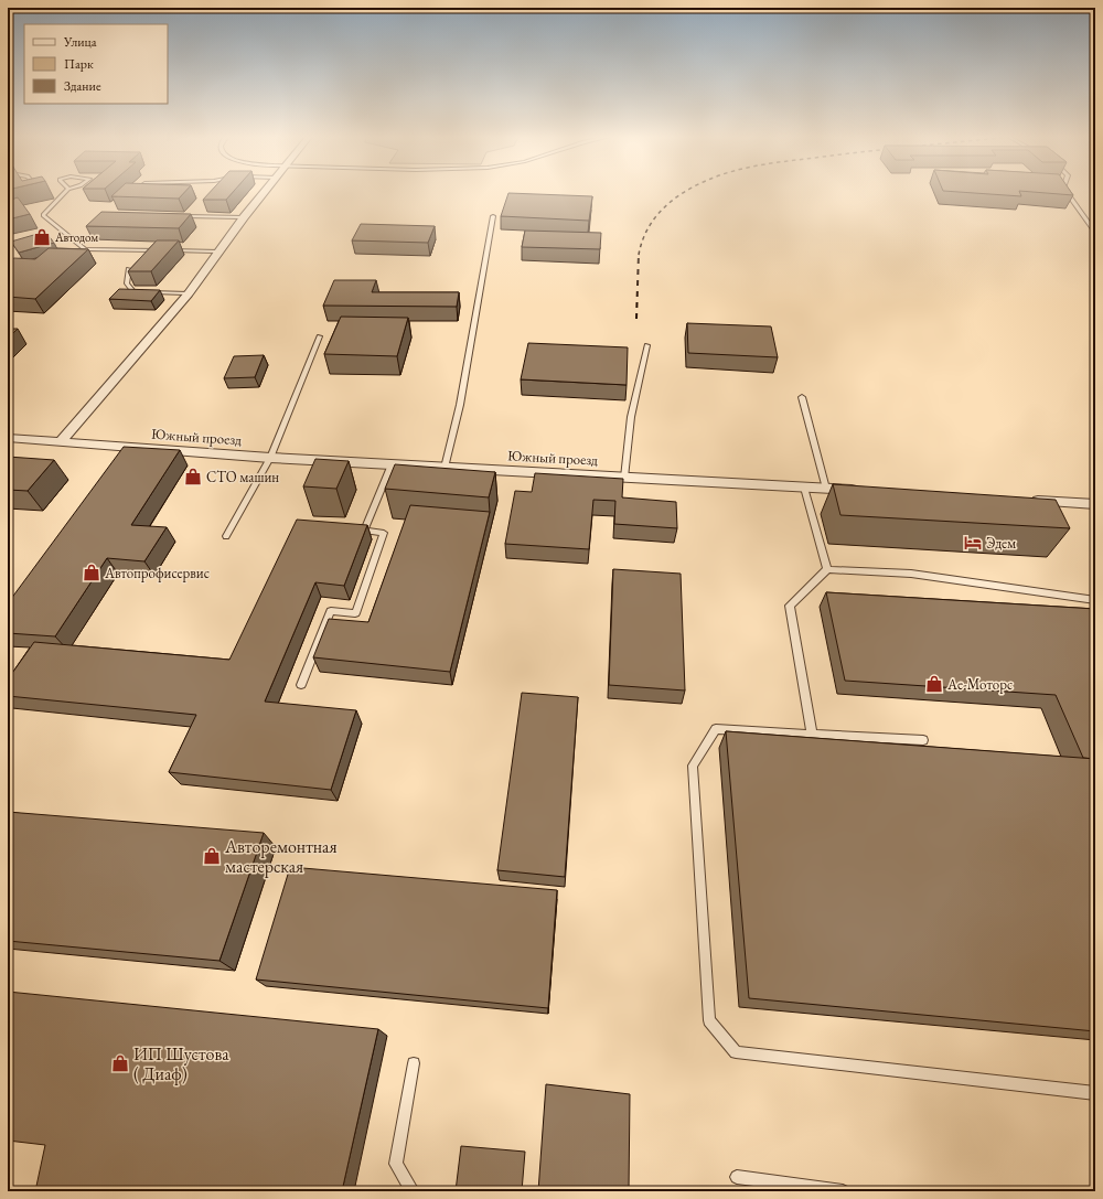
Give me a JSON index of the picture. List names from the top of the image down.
{
  "streets": {
    "street": ["Южный проезд"]
  },
  "places": {
    "shop": [
      "Автодом",
      "СТО машин",
      "Автопрофисервис",
      "Ае-Моторс",
      "Авторемонтная мастерская",
      "ИП Шустова ( Диаф)"
    ],
    "hotel": ["Эдем"]
  },
  "legend": ["Улица", "Парк", "Здание"]
}
